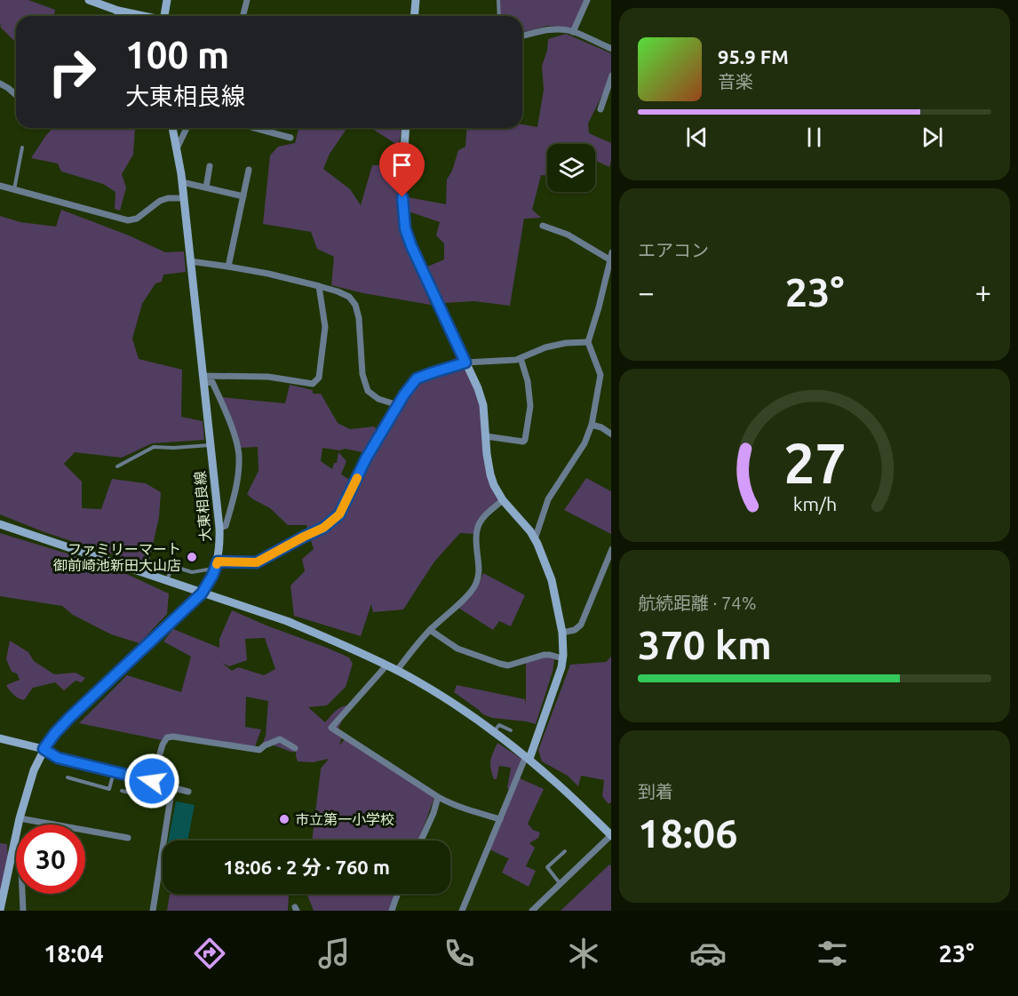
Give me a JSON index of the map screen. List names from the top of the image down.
{
  "streets": {
    "street": ["大東相良線"]
  },
  "places": ["ファミリーマート 御前崎池新田大山店", "市立第一小学校"],
  "page": {
    "turn": ["100 m", "大東相良線"],
    "song": ["95.9 FM", "音楽"],
    "tile": [
      "エアコン",
      ["航続距離 · 74%", "370 km"],
      ["到着", "18:06"]
    ],
    "heat": ["−", "23°", "+"],
    "limit": "30",
    "trip": "18:06 · 2 分 · 760 m",
    "tabs": ["18:04", "23°"],
    "gauge": ["27", "km/h"]
  }
}
